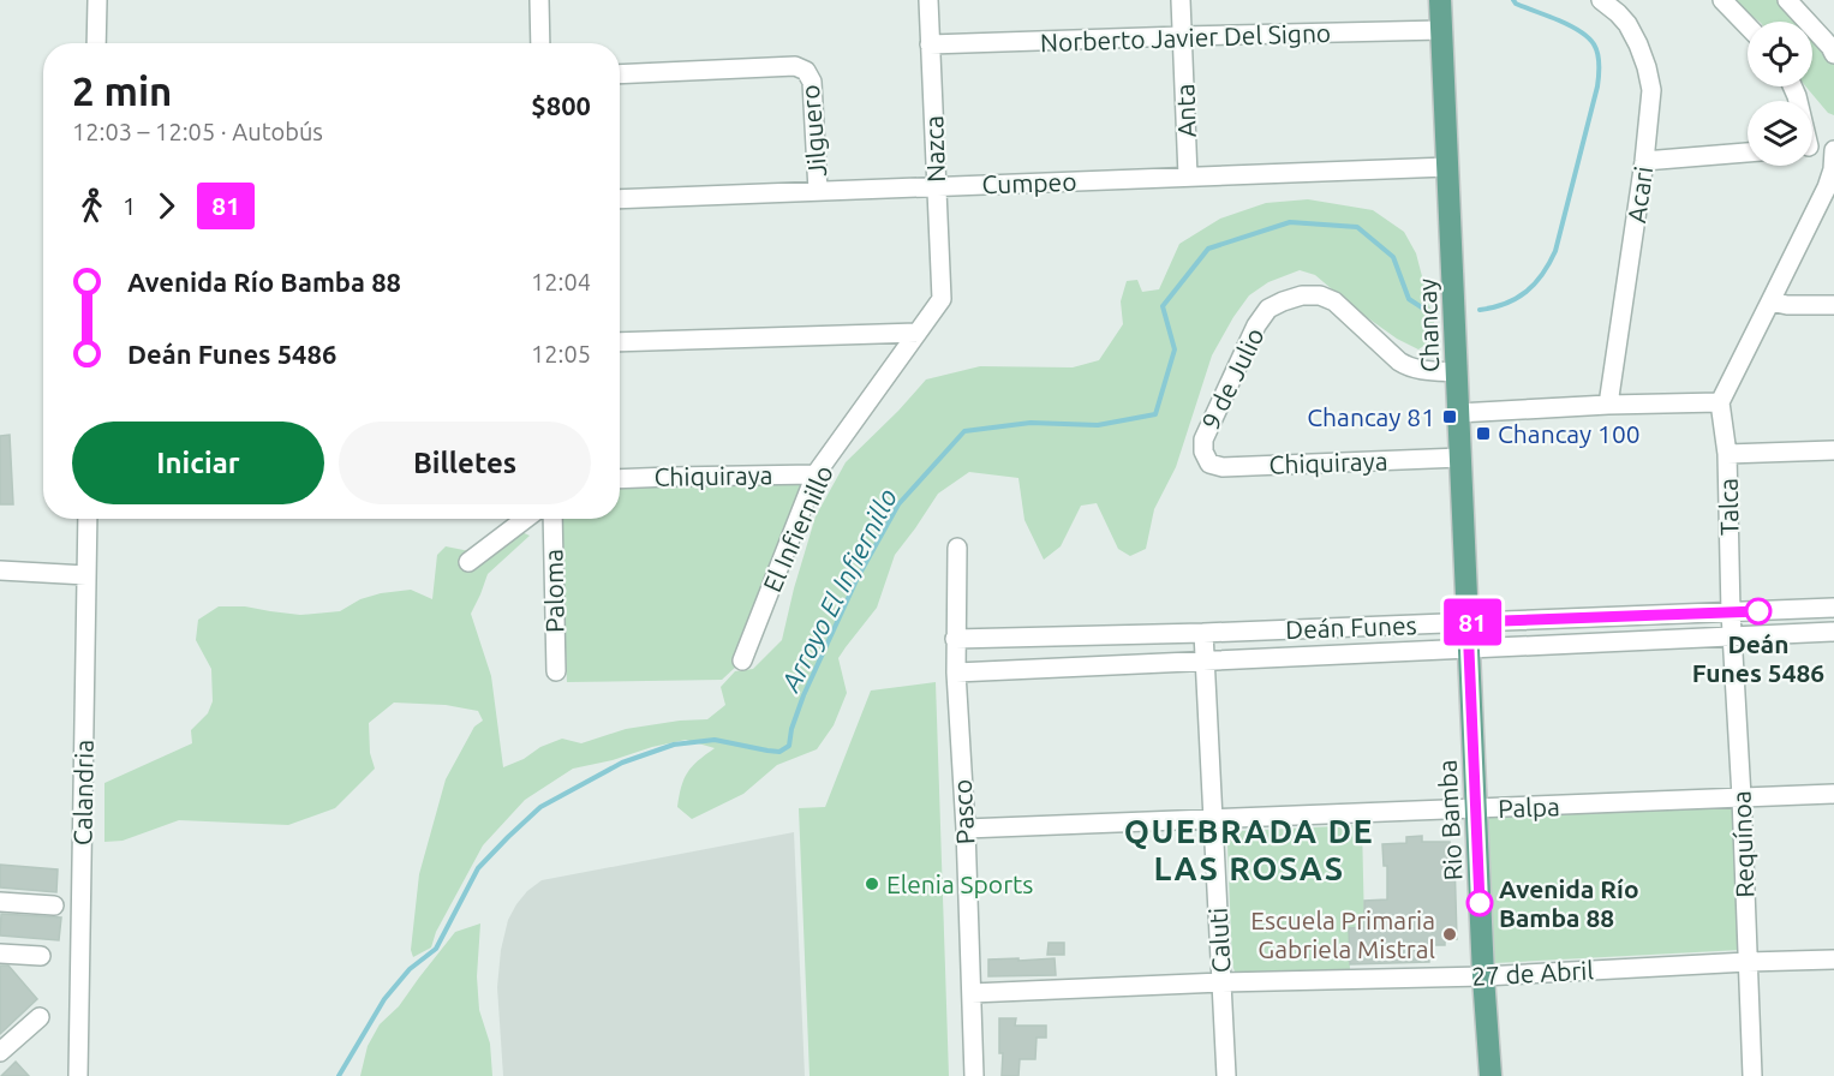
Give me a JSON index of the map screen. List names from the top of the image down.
{
  "streets": {
    "main road": ["Chancay", "Rio Bamba"],
    "street": [
      "Norberto Javier Del Signo",
      "Anta",
      "Jilguero",
      "Nazca",
      "Cumpeo",
      "Acari",
      "9 de Julio",
      "Chiquiraya",
      "Talca",
      "El Infiernillo",
      "Paloma",
      "Deán Funes",
      "Calandria",
      "Palpa",
      "Pasco",
      "Requínoa",
      "Caluti",
      "27 de Abril"
    ]
  },
  "crossings": [
    ["Norberto Javier Del Signo", "Anta"],
    ["Norberto Javier Del Signo", "Nazca"],
    ["Norberto Javier Del Signo", "Chancay"],
    ["Anta", "Cumpeo"],
    ["Jilguero", "Cumpeo"],
    ["Nazca", "Cumpeo"],
    ["Nazca", "El Infiernillo"],
    ["Cumpeo", "Chancay"],
    ["Chancay", "9 de Julio"],
    ["Chancay", "Chiquiraya"],
    ["Chancay", "Deán Funes"],
    ["Chancay", "Rio Bamba"],
    ["9 de Julio", "Chiquiraya"],
    ["Chiquiraya", "El Infiernillo"],
    ["Talca", "Deán Funes"],
    ["Talca", "Requínoa"],
    ["Deán Funes", "Pasco"],
    ["Deán Funes", "Rio Bamba"],
    ["Deán Funes", "Requínoa"],
    ["Deán Funes", "Caluti"],
    ["Palpa", "Pasco"],
    ["Palpa", "Rio Bamba"],
    ["Palpa", "Requínoa"],
    ["Palpa", "Caluti"],
    ["Pasco", "27 de Abril"],
    ["Rio Bamba", "27 de Abril"],
    ["Requínoa", "27 de Abril"],
    ["Caluti", "27 de Abril"]
  ],
  "districts": ["QUEBRADA DE LAS ROSAS"],
  "water": ["Arroyo El Infiernillo"],
  "places": {
    "transit": ["Chancay 81", "Chancay 100"],
    "other": [
      "Deán Funes 5486",
      "Elenia Sports",
      "Avenida Río Bamba 88",
      "Escuela Primaria Gabriela Mistral"
    ]
  },
  "lines": ["bus line 81"],
  "page": {
    "on_map": "81",
    "heading": ["2 min", "12:03 – 12:05 · Autobús", "$800"],
    "legs": ["1", "81"],
    "list": [
      {
        "name": "Avenida Río Bamba 88",
        "value": "12:04"
      },
      {
        "name": "Deán Funes 5486",
        "value": "12:05"
      }
    ],
    "buttons": ["Iniciar", "Billetes"]
  }
}
